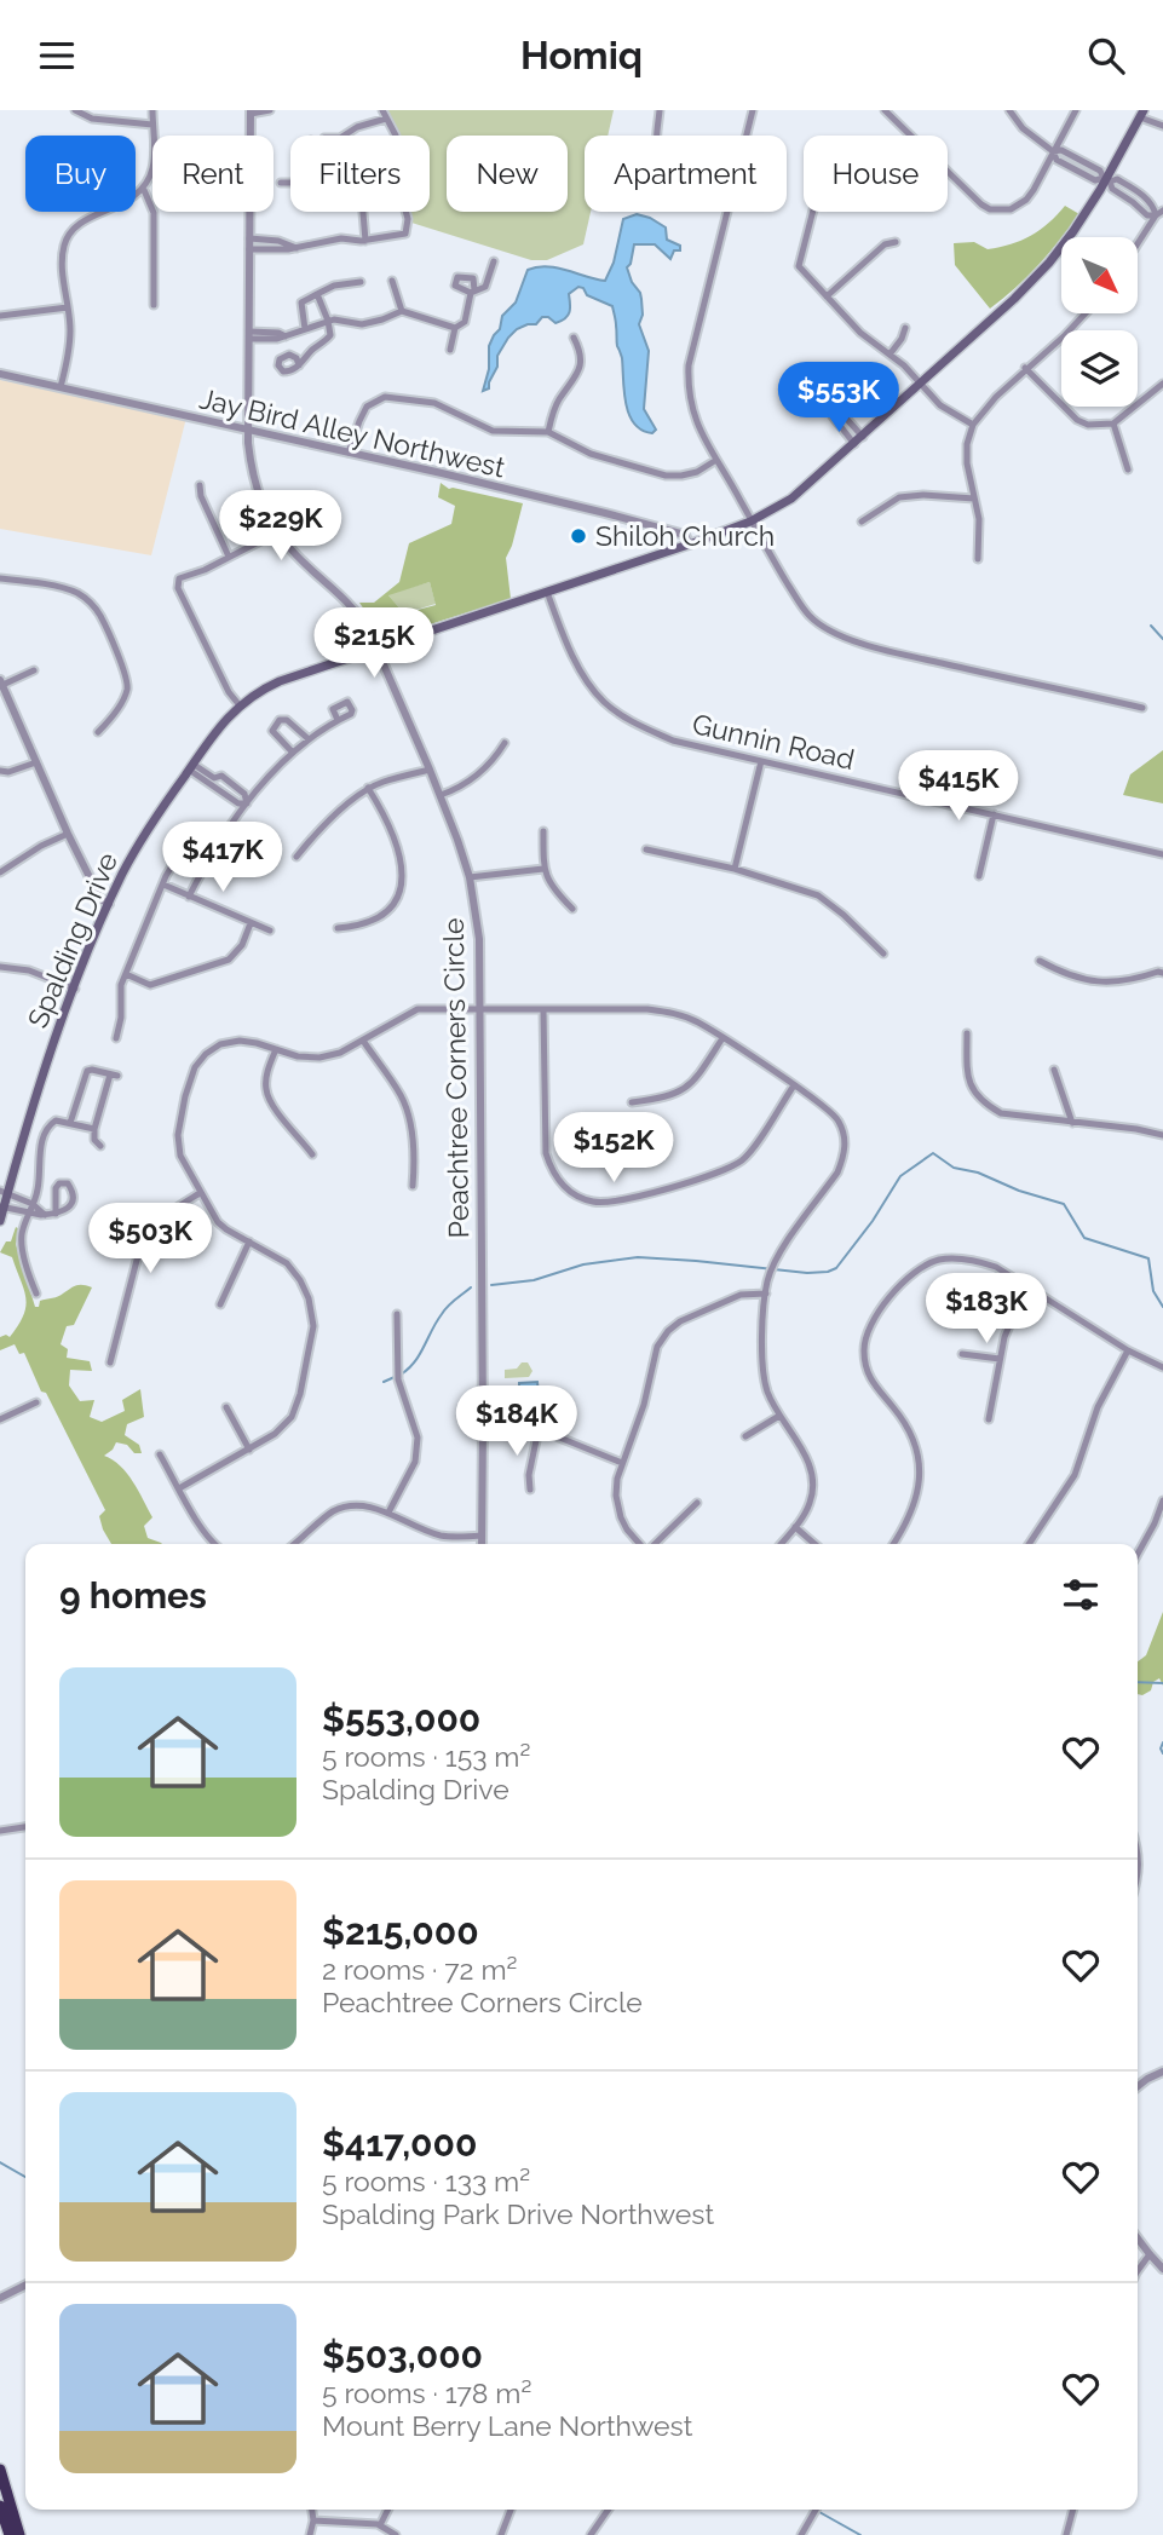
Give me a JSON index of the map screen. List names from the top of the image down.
{
  "streets": {
    "main road": ["Spalding Drive"],
    "street": ["Jay Bird Alley Northwest", "Gunnin Road", "Peachtree Corners Circle"]
  },
  "crossings": [
    ["Jay Bird Alley Northwest", "Spalding Drive"],
    ["Jay Bird Alley Northwest", "Peachtree Corners Circle"],
    ["Gunnin Road", "Spalding Drive"],
    ["Spalding Drive", "Peachtree Corners Circle"]
  ],
  "places": ["Shiloh Church"],
  "north": "bottom right",
  "page": {
    "header": "Homiq",
    "chip": [
      "Buy",
      "Rent",
      "Filters",
      "New",
      "Apartment",
      "House"
    ],
    "price": [
      "$553K",
      "$229K",
      "$215K",
      "$415K",
      "$417K",
      "$152K",
      "$503K",
      "$183K",
      "$184K"
    ],
    "heading": "9 homes",
    "list": [
      {
        "name": "$553,000",
        "note": "5 rooms · 153 m² · Spalding Drive"
      },
      {
        "name": "$215,000",
        "note": "2 rooms · 72 m² · Peachtree Corners Circle"
      },
      {
        "name": "$417,000",
        "note": "5 rooms · 133 m² · Spalding Park Drive Northwest"
      },
      {
        "name": "$503,000",
        "note": "5 rooms · 178 m² · Mount Berry Lane Northwest"
      }
    ]
  }
}
